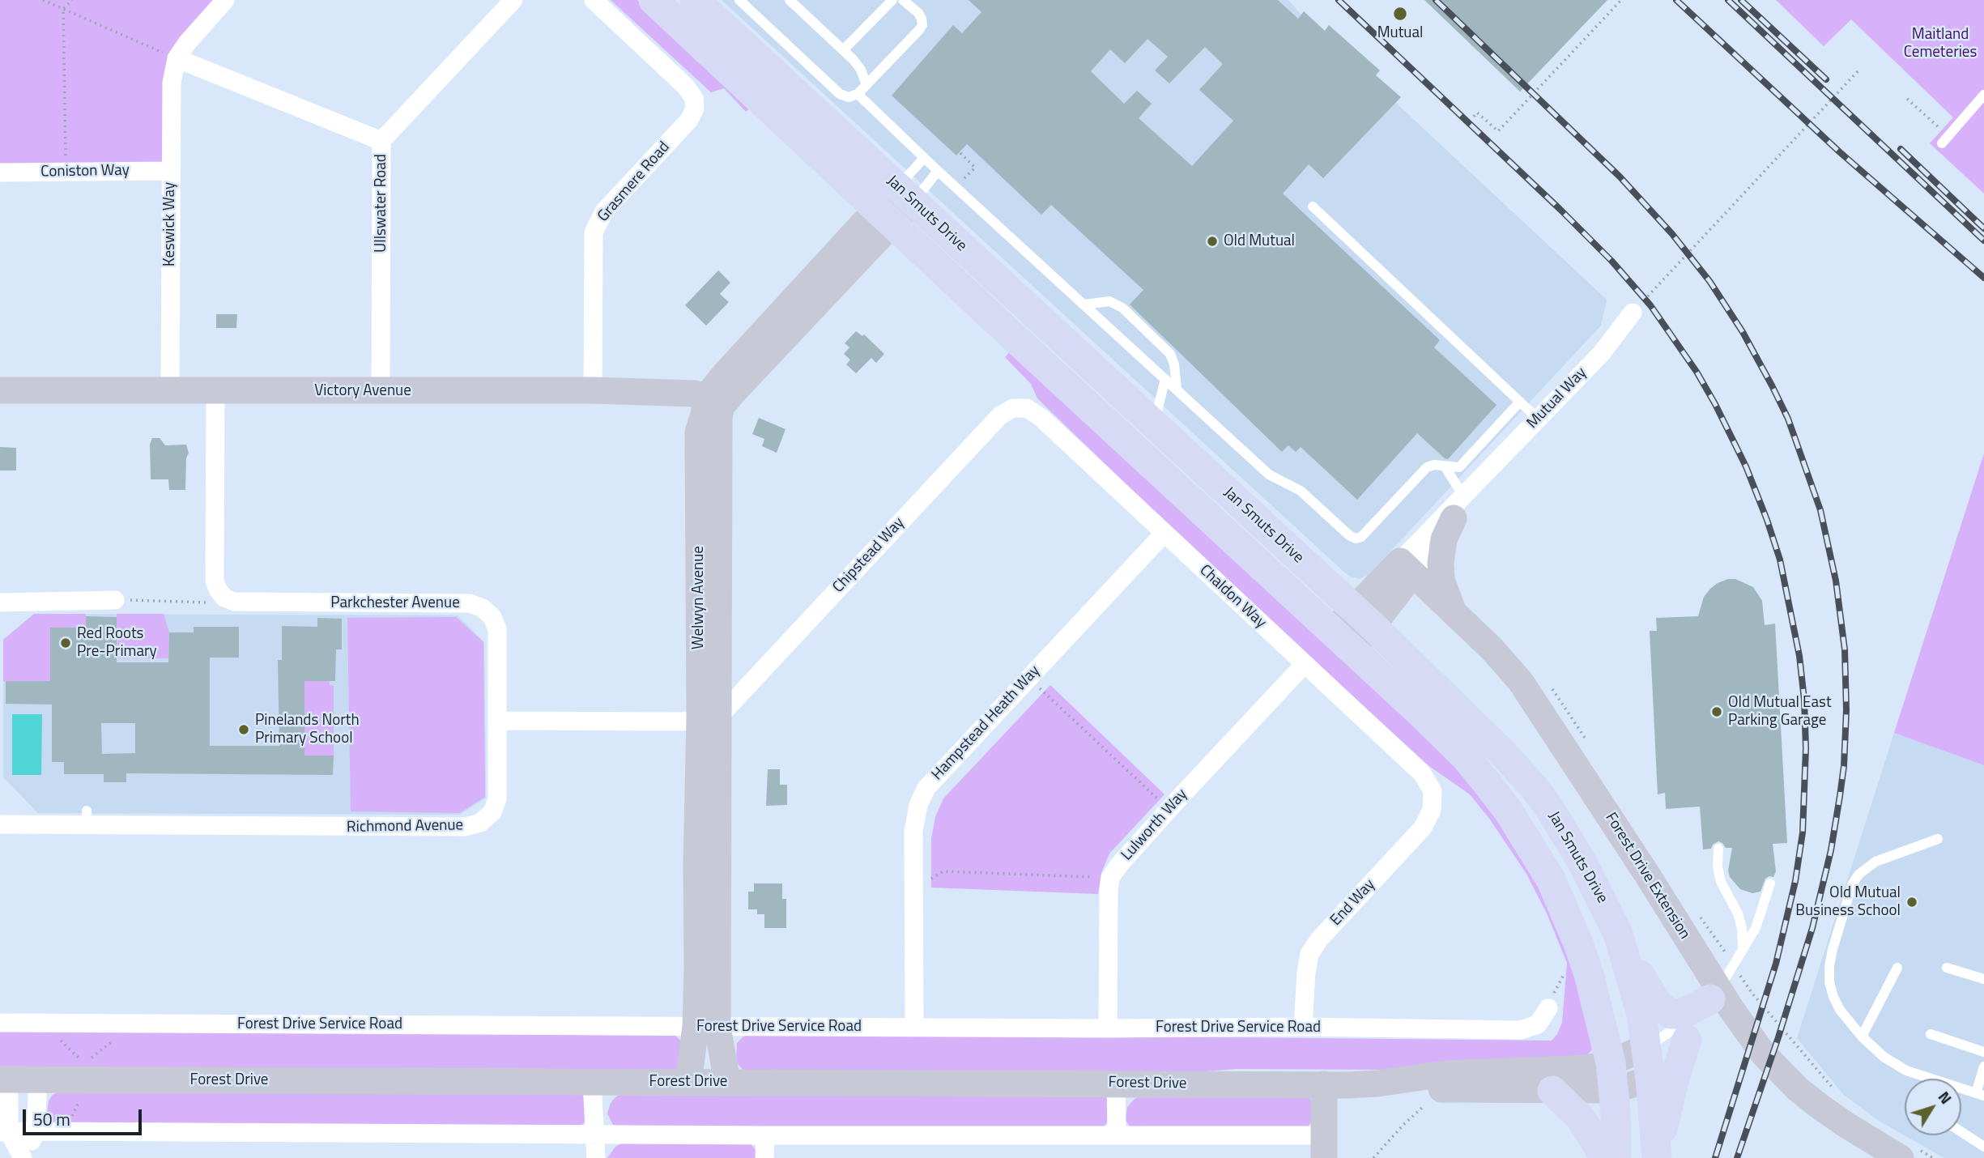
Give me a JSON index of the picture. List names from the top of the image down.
{
  "streets": {
    "main road": ["Jan Smuts Drive"],
    "street": [
      "Coniston Way",
      "Grasmere Road",
      "Ullswater Road",
      "Keswick Way",
      "Victory Avenue",
      "Mutual Way",
      "Chipstead Way",
      "Chaldon Way",
      "Welwyn Avenue",
      "Parkchester Avenue",
      "Hampstead Heath Way",
      "Lulworth Way",
      "Richmond Avenue",
      "Forest Drive Extension",
      "End Way",
      "Forest Drive Service Road",
      "Forest Drive"
    ]
  },
  "crossings": [
    ["Coniston Way", "Keswick Way"],
    ["Grasmere Road", "Victory Avenue"],
    ["Ullswater Road", "Victory Avenue"],
    ["Jan Smuts Drive", "Mutual Way"],
    ["Jan Smuts Drive", "Forest Drive Extension"],
    ["Jan Smuts Drive", "Forest Drive"],
    ["Keswick Way", "Victory Avenue"],
    ["Victory Avenue", "Welwyn Avenue"],
    ["Mutual Way", "Forest Drive Extension"],
    ["Chipstead Way", "Chaldon Way"],
    ["Chipstead Way", "Welwyn Avenue"],
    ["Chaldon Way", "Hampstead Heath Way"],
    ["Chaldon Way", "Lulworth Way"],
    ["Chaldon Way", "End Way"],
    ["Welwyn Avenue", "Forest Drive Service Road"],
    ["Welwyn Avenue", "Forest Drive"],
    ["Parkchester Avenue", "Richmond Avenue"],
    ["Hampstead Heath Way", "Forest Drive Service Road"],
    ["Forest Drive Extension", "Forest Drive"],
    ["End Way", "Forest Drive Service Road"]
  ],
  "parks": ["Maitland Cemeteries"],
  "places": [
    "Mutual",
    "Old Mutual",
    "Red Roots Pre-Primary",
    "Old Mutual East Parking Garage",
    "Pinelands North Primary School",
    "Old Mutual Business School"
  ],
  "scale_bar": "50 m",
  "north": "top right"
}
